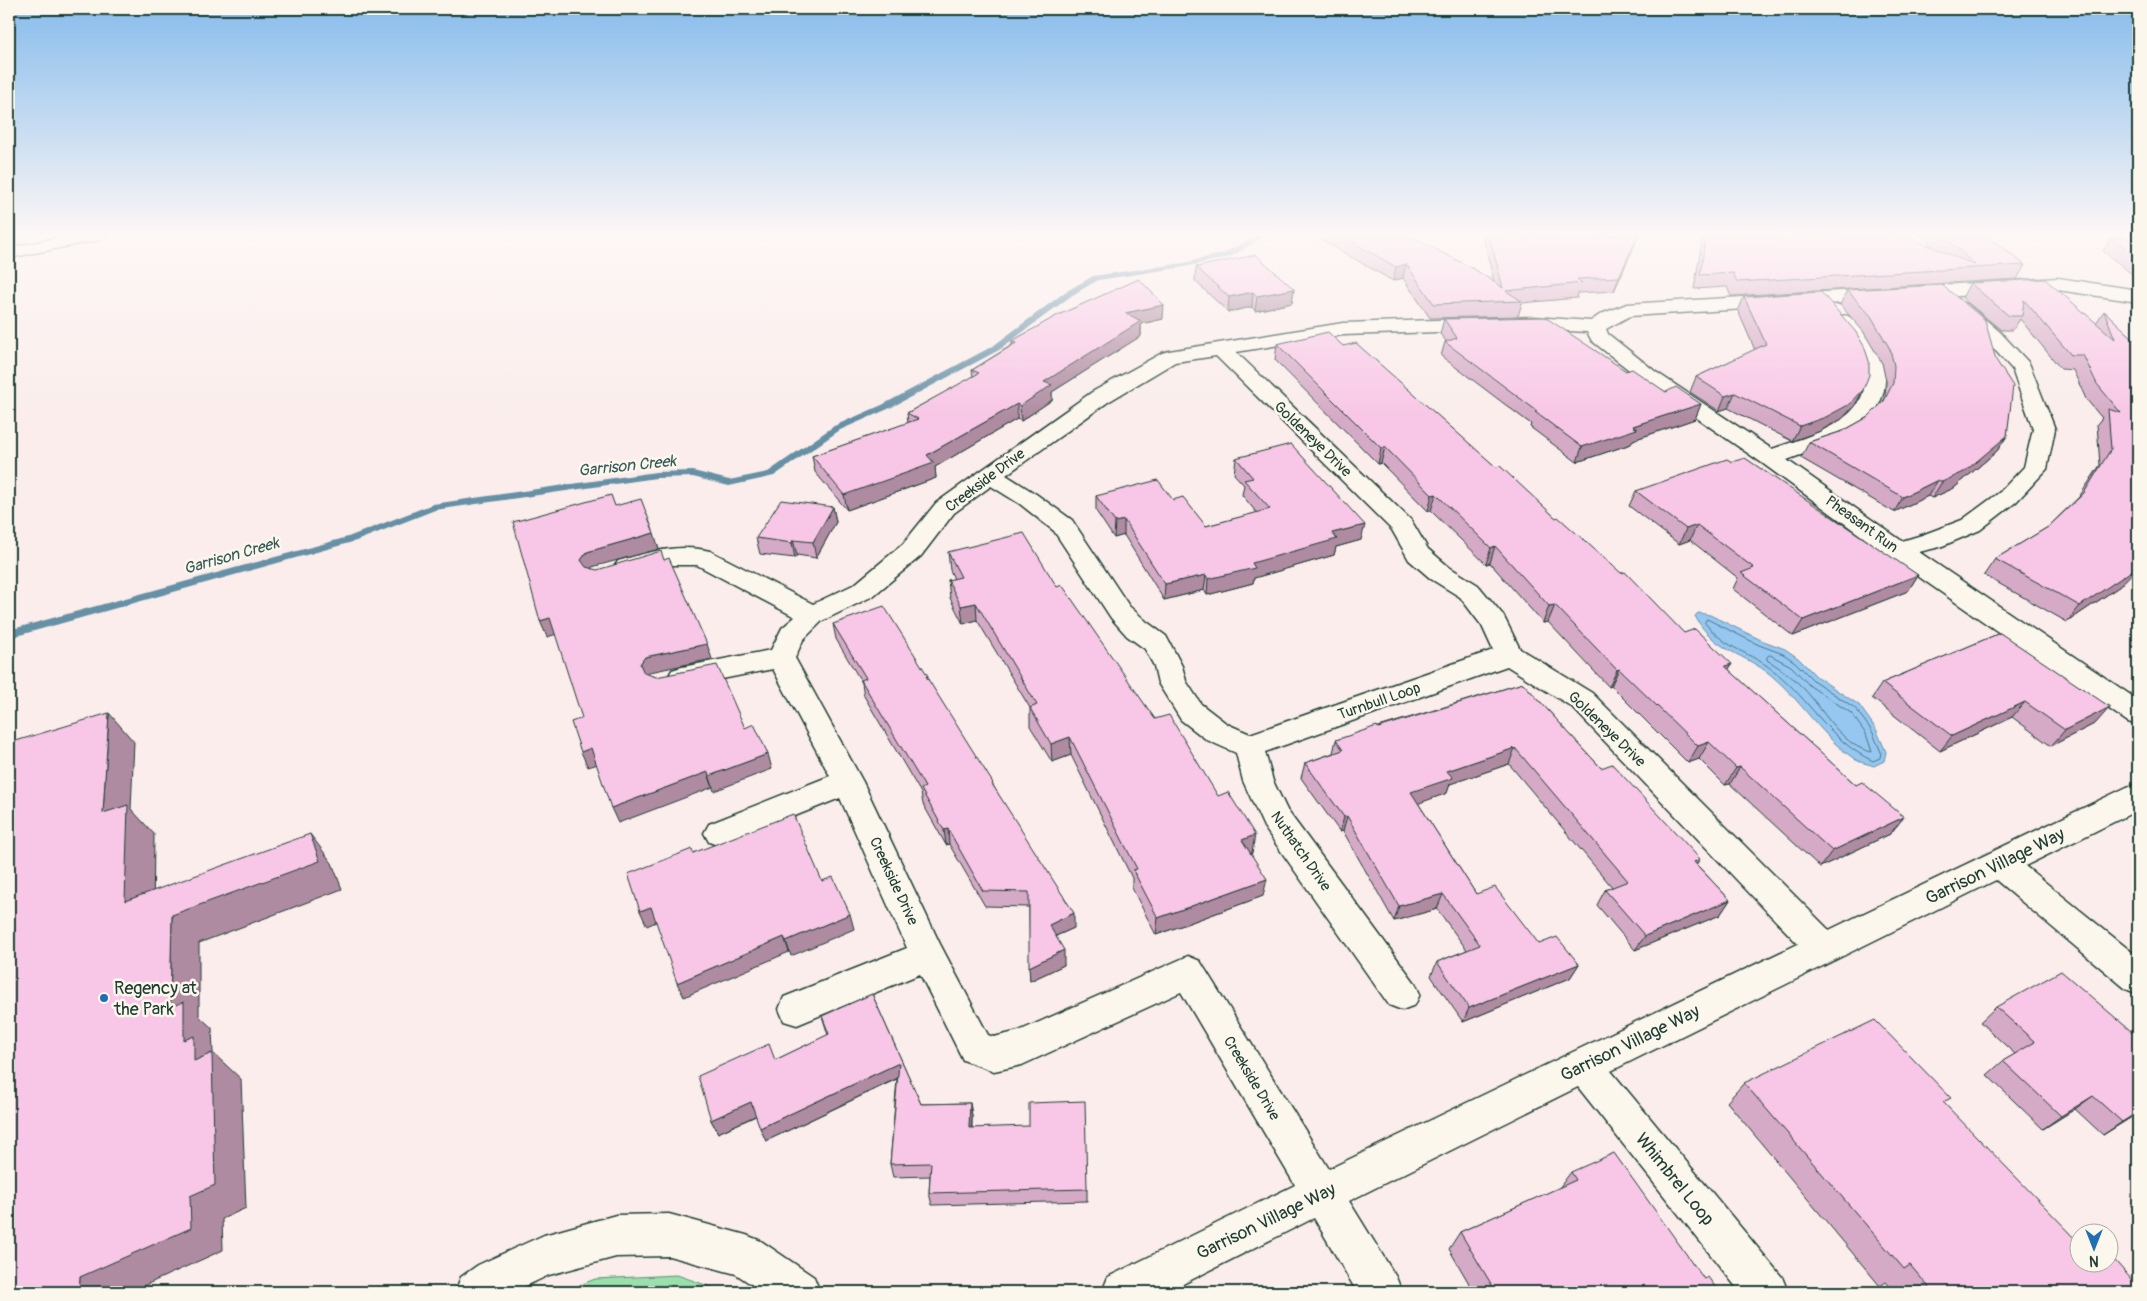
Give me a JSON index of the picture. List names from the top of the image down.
{
  "streets": {
    "street": [
      "Goldeneye Drive",
      "Creekside Drive",
      "Pheasant Run",
      "Turnbull Loop",
      "Nuthatch Drive",
      "Garrison Village Way",
      "Whimbrel Loop"
    ]
  },
  "crossings": [
    ["Goldeneye Drive", "Creekside Drive"],
    ["Goldeneye Drive", "Turnbull Loop"],
    ["Goldeneye Drive", "Garrison Village Way"],
    ["Creekside Drive", "Pheasant Run"],
    ["Creekside Drive", "Garrison Village Way"],
    ["Turnbull Loop", "Nuthatch Drive"],
    ["Garrison Village Way", "Whimbrel Loop"]
  ],
  "water": ["Garrison Creek"],
  "places": ["Regency at the Park"],
  "north": "bottom"
}
